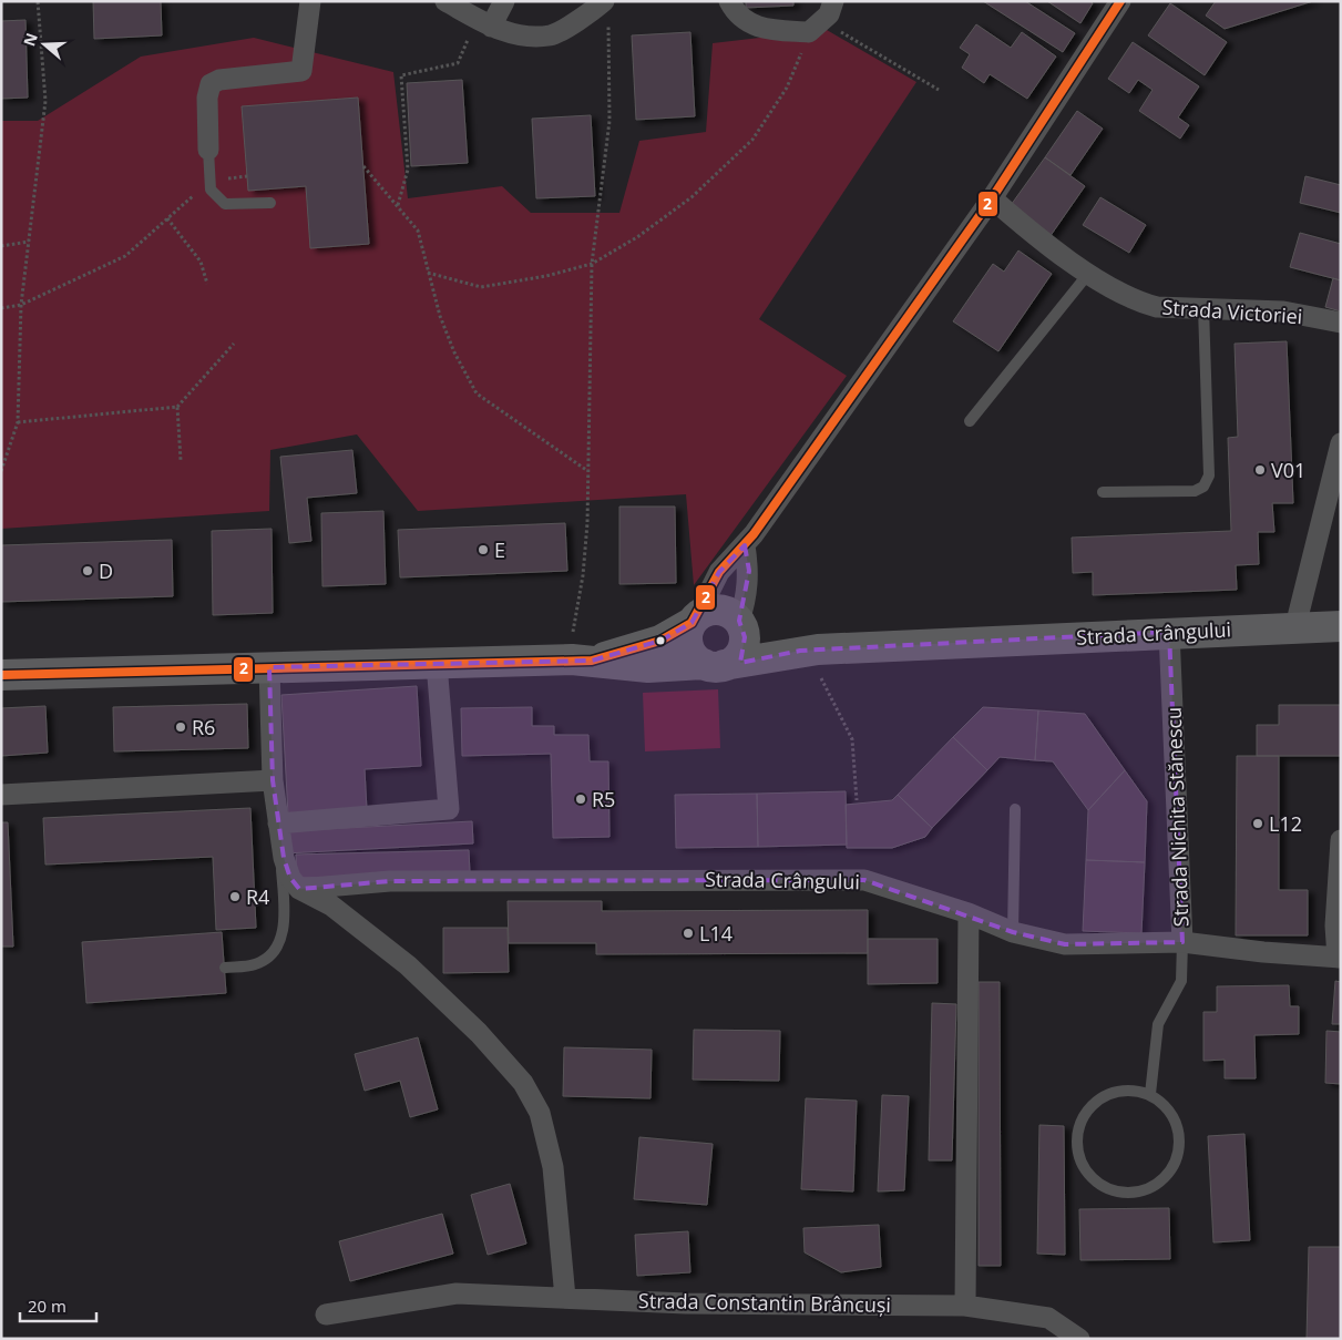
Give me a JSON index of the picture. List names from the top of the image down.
{
  "streets": {
    "main road": ["Strada Crângului"],
    "street": ["Strada Victoriei", "Strada Nichita Stănescu", "Strada Constantin Brâncuși"]
  },
  "crossings": [
    ["Strada Crângului", "Strada Nichita Stănescu"]
  ],
  "places": [
    "V01",
    "E",
    "D",
    "R6",
    "R5",
    "L12",
    "R4",
    "L14"
  ],
  "lines": ["transit line 2"],
  "scale_bar": "20 m",
  "north": "left"
}
